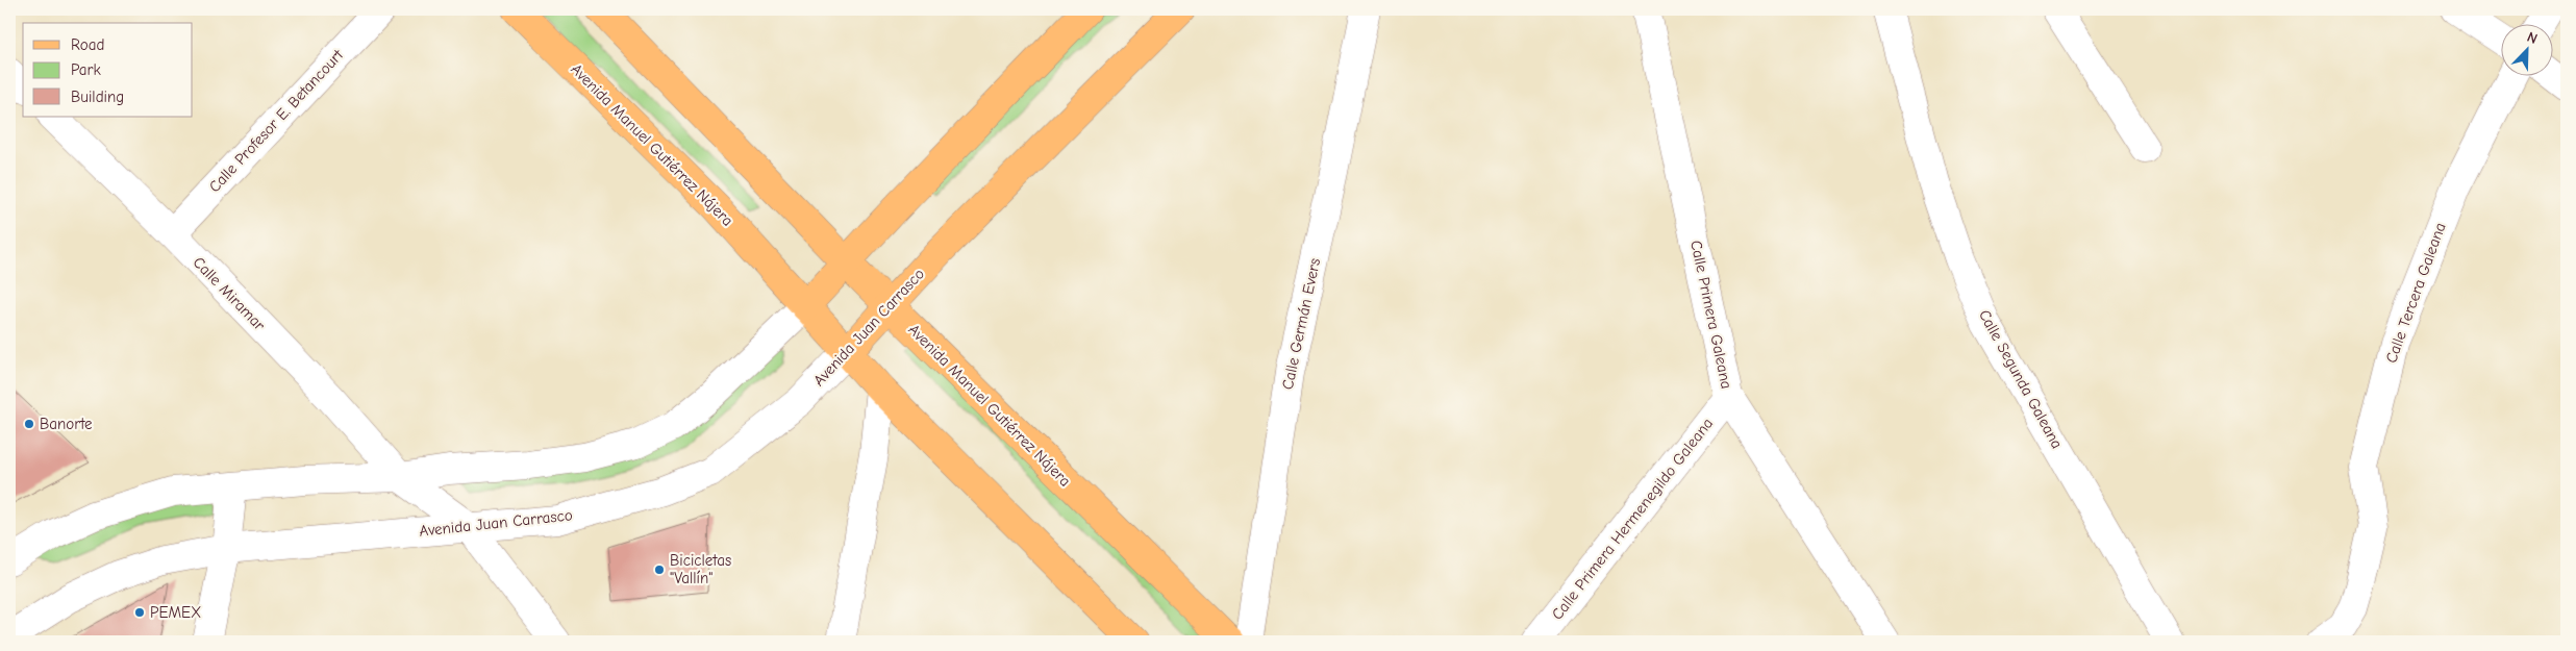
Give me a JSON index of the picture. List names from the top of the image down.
{
  "streets": {
    "main road": ["Avenida Manuel Gutiérrez Nájera", "Avenida Juan Carrasco"],
    "street": [
      "Calle Profesor E. Betancourt",
      "Calle Tercera Galeana",
      "Calle Miramar",
      "Calle Primera Galeana",
      "Calle Germán Evers",
      "Calle Segunda Galeana",
      "Calle Primera Hermenegildo Galeana"
    ]
  },
  "crossings": [
    ["Calle Profesor E. Betancourt", "Calle Miramar"],
    ["Avenida Manuel Gutiérrez Nájera", "Avenida Juan Carrasco"],
    ["Calle Miramar", "Avenida Juan Carrasco"],
    ["Calle Primera Galeana", "Calle Primera Hermenegildo Galeana"]
  ],
  "places": ["Banorte", "Bicicletas \"Vallín\"", "PEMEX"],
  "legend": ["Road", "Park", "Building"],
  "north": "top right"
}
